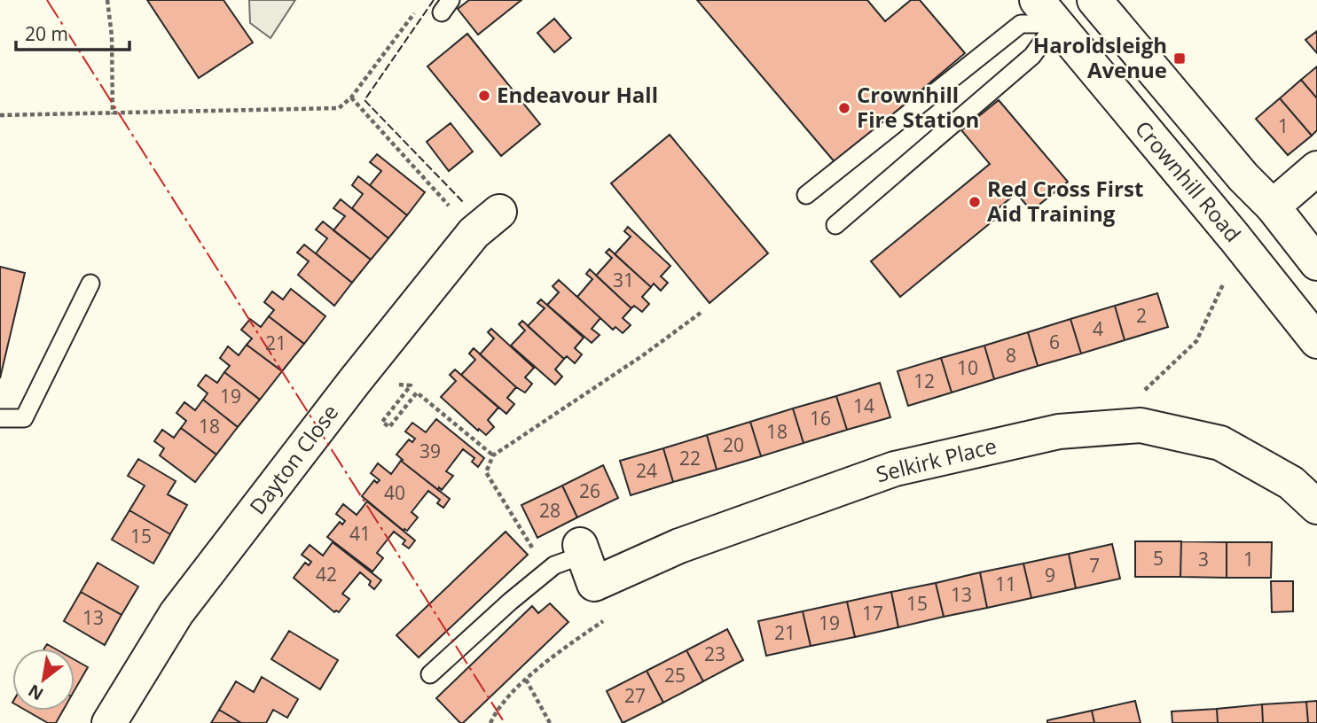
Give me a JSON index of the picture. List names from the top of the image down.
{
  "streets": {
    "street": ["Crownhill Road", "Dayton Close", "Selkirk Place"]
  },
  "places": {
    "transit": ["Haroldsleigh Avenue"],
    "other": ["Endeavour Hall", "Crownhill Fire Station", "Red Cross First Aid Training"]
  },
  "house_numbers": [
    "1",
    "31",
    "2",
    "4",
    "6",
    "21",
    "8",
    "10",
    "12",
    "19",
    "14",
    "16",
    "18",
    "18",
    "20",
    "39",
    "22",
    "24",
    "26",
    "40",
    "28",
    "41",
    "15",
    "5",
    "3",
    "1",
    "7",
    "42",
    "9",
    "11",
    "13",
    "15",
    "17",
    "13",
    "19",
    "21",
    "23",
    "25",
    "27"
  ],
  "scale_bar": "20 m",
  "north": "bottom left"
}
